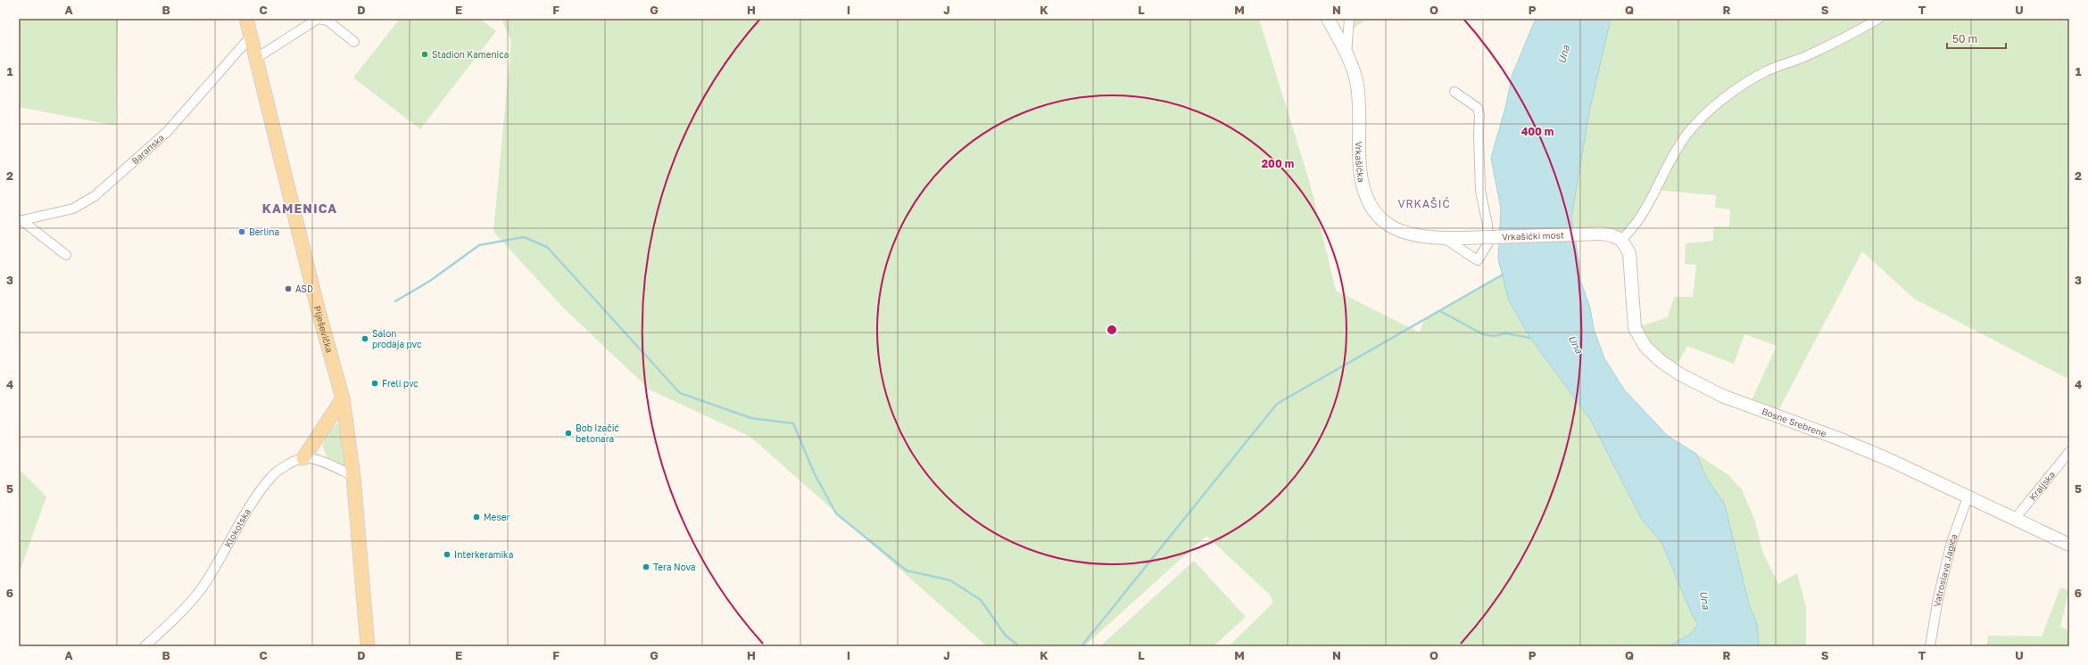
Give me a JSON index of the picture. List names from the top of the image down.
{
  "streets": {
    "main road": ["Plješevička"],
    "street": [
      "Baranska",
      "Vrkašićka",
      "Vrkašićki most",
      "Bosne Srebrene",
      "Kraljska",
      "Klokotska",
      "Vatroslava Jagića"
    ]
  },
  "crossings": [
    ["Baranska", "Plješevička"],
    ["Vrkašićka", "Vrkašićki most"],
    ["Vrkašićki most", "Bosne Srebrene"],
    ["Bosne Srebrene", "Kraljska"],
    ["Bosne Srebrene", "Vatroslava Jagića"]
  ],
  "districts": ["VRKAŠIĆ", "KAMENICA"],
  "water": ["Una"],
  "places": [
    "Stadion Kamenica",
    "Berlina",
    "ASD",
    "Salon prodaja pvc",
    "Freli pvc",
    "Bob Izačić betonara",
    "Meser",
    "Interkeramika",
    "Tera Nova"
  ],
  "scale_bar": "50 m",
  "grid": {
    "columns": [
      "A",
      "B",
      "C",
      "D",
      "E",
      "F",
      "G",
      "H",
      "I",
      "J",
      "K",
      "L",
      "M",
      "N",
      "O",
      "P",
      "Q",
      "R",
      "S",
      "T",
      "U"
    ],
    "rows": [
      "1",
      "2",
      "3",
      "4",
      "5",
      "6"
    ]
  },
  "rings": ["400 m", "200 m"]
}
